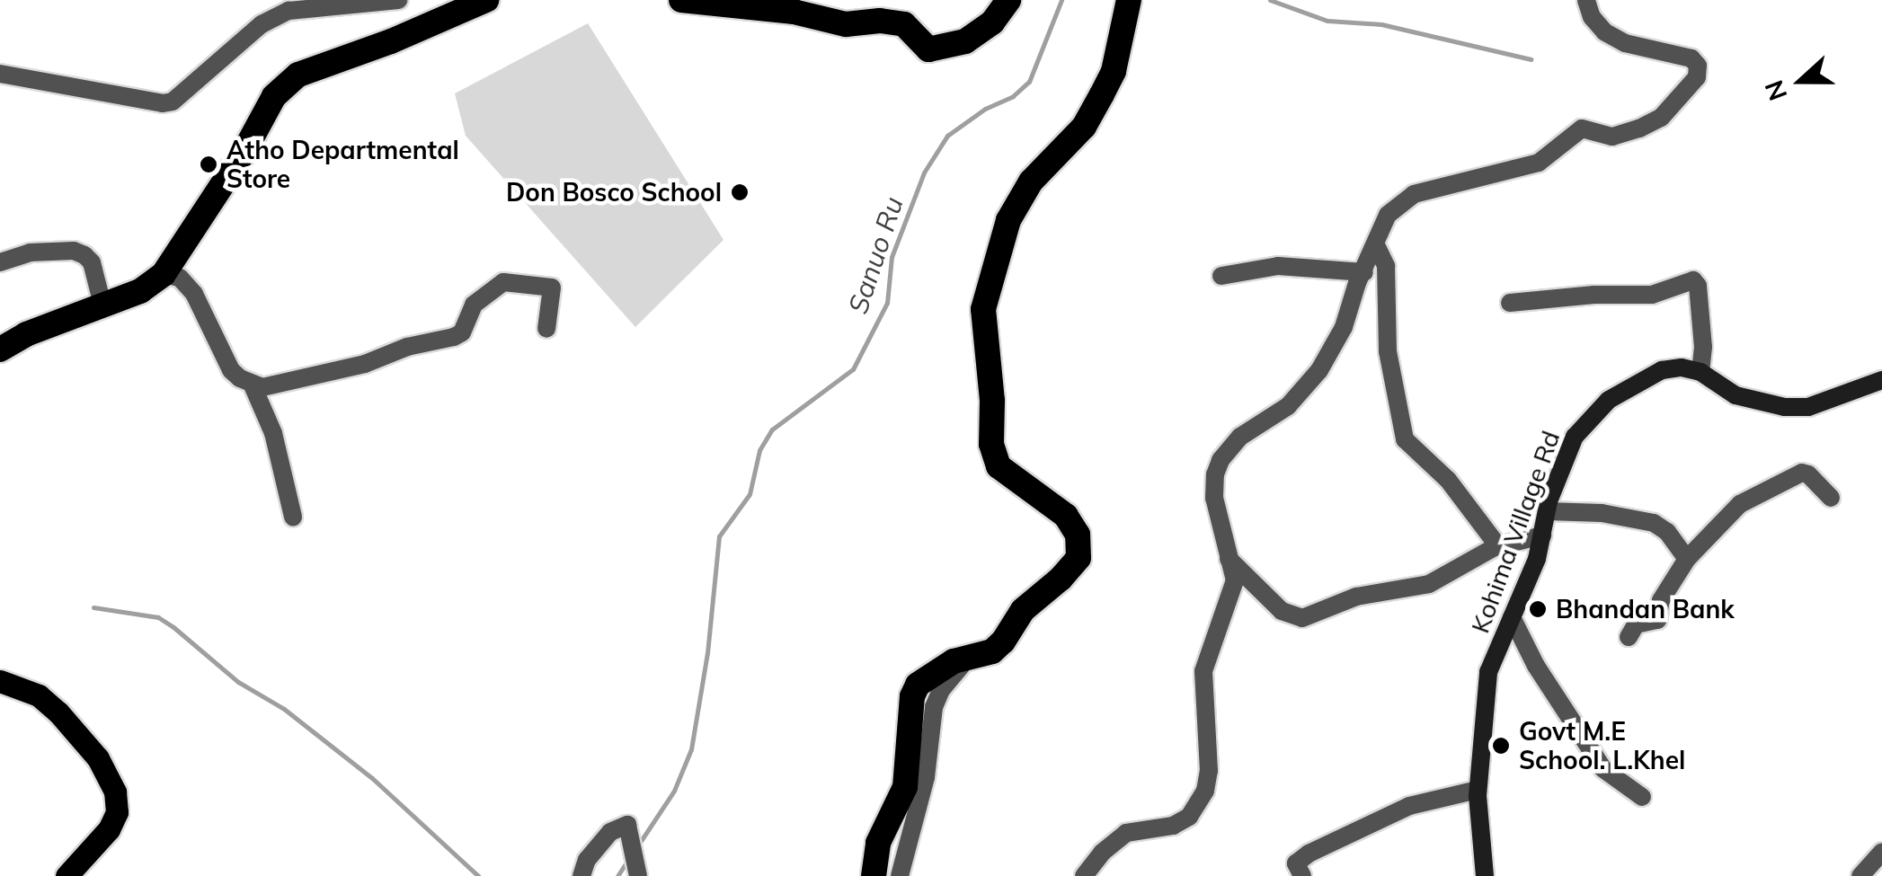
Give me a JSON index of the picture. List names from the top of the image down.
{
  "streets": {
    "main road": ["Kohima Village Rd"]
  },
  "water": ["Sanuo Ru"],
  "places": [
    "Atho Departmental Store",
    "Don Bosco School",
    "Bhandan Bank",
    "Govt M.E School. L.Khel"
  ],
  "north": "left"
}
